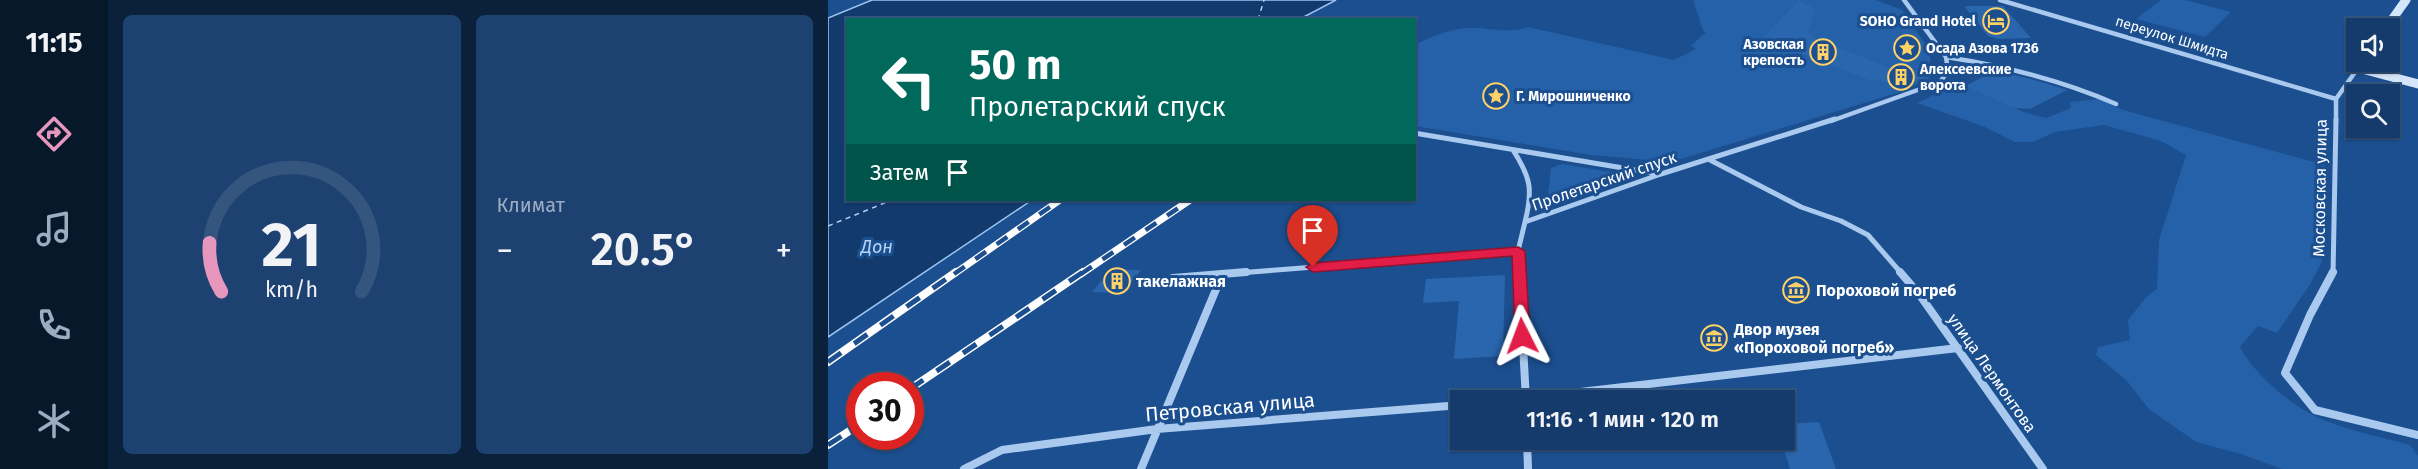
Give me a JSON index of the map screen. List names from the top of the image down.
{
  "streets": {
    "street": [
      "переулок Шмидта",
      "Пролетарский спуск",
      "Московская улица",
      "улица Лермонтова",
      "Петровская улица"
    ]
  },
  "crossings": [
    ["переулок Шмидта", "Московская улица"],
    ["Пролетарский спуск", "улица Лермонтова"]
  ],
  "water": ["Дон"],
  "places": {
    "hotel": ["SOHO Grand Hotel"],
    "place": ["Осада Азова 1736", "Г. Мирошниченко"],
    "building": ["Азовская крепость", "Алексеевские ворота", "такелажная"],
    "museum": ["Пороховой погреб", "Двор музея «Пороховой погреб»"]
  },
  "page": {
    "tabs": "11:15",
    "tile": "Климат",
    "turn": ["50 m", "Пролетарский спуск"],
    "then": "Затем",
    "heat": ["−", "20.5°", "+"],
    "limit": "30",
    "trip": "11:16 · 1 мин · 120 m",
    "gauge": ["21", "km/h"]
  }
}
